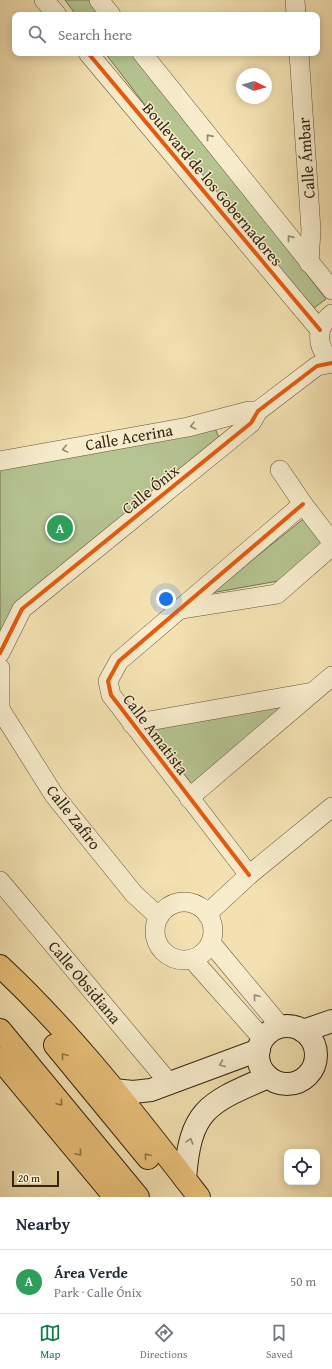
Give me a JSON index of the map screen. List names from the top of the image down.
{
  "streets": {
    "street": [
      "Calle Ámbar",
      "Boulevard de los Gobernadores",
      "Calle Acerina",
      "Calle Ónix",
      "Calle Amatista",
      "Calle Zafiro",
      "Calle Obsidiana"
    ]
  },
  "crossings": [
    ["Calle Ámbar", "Boulevard de los Gobernadores"],
    ["Boulevard de los Gobernadores", "Calle Ónix"],
    ["Calle Acerina", "Calle Ónix"]
  ],
  "one_way": ["Calle Acerina"],
  "scale_bar": "20 m",
  "north": "right",
  "page": {
    "search": "Search here",
    "pins": "A",
    "scale": "20 m",
    "heading": "Nearby",
    "list": [
      {
        "mark": "A",
        "name": "Área Verde",
        "note": "Park · Calle Ónix",
        "value": "50 m"
      }
    ],
    "nav": ["Map", "Directions", "Saved"]
  }
}
